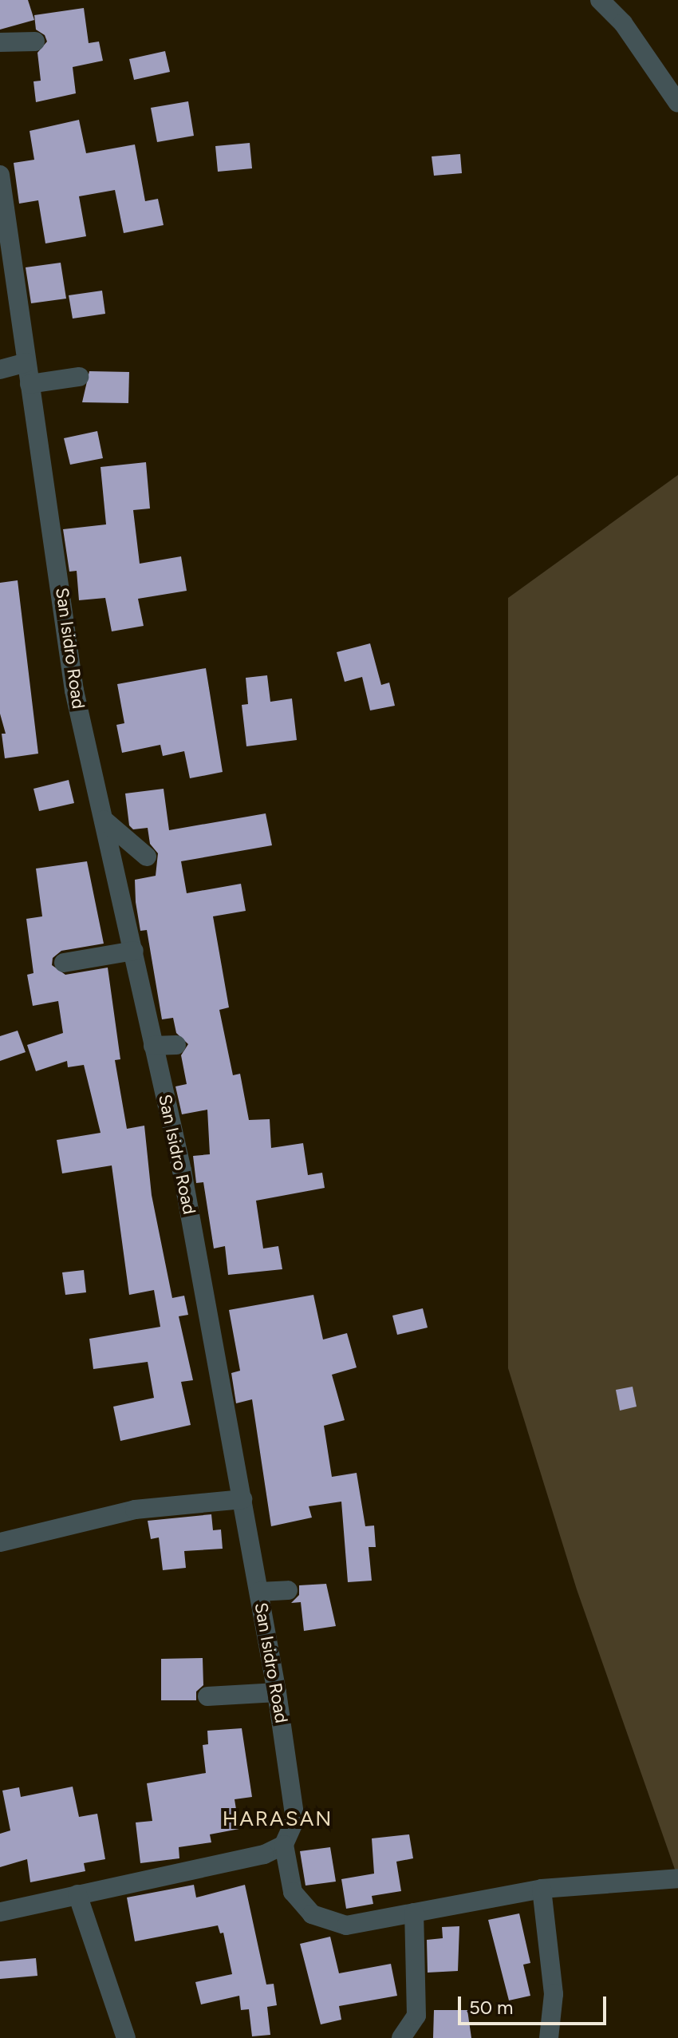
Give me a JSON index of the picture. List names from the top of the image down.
{
  "streets": {
    "street": ["San Isidro Road"]
  },
  "districts": ["HARASAN"],
  "scale_bar": "50 m"
}
